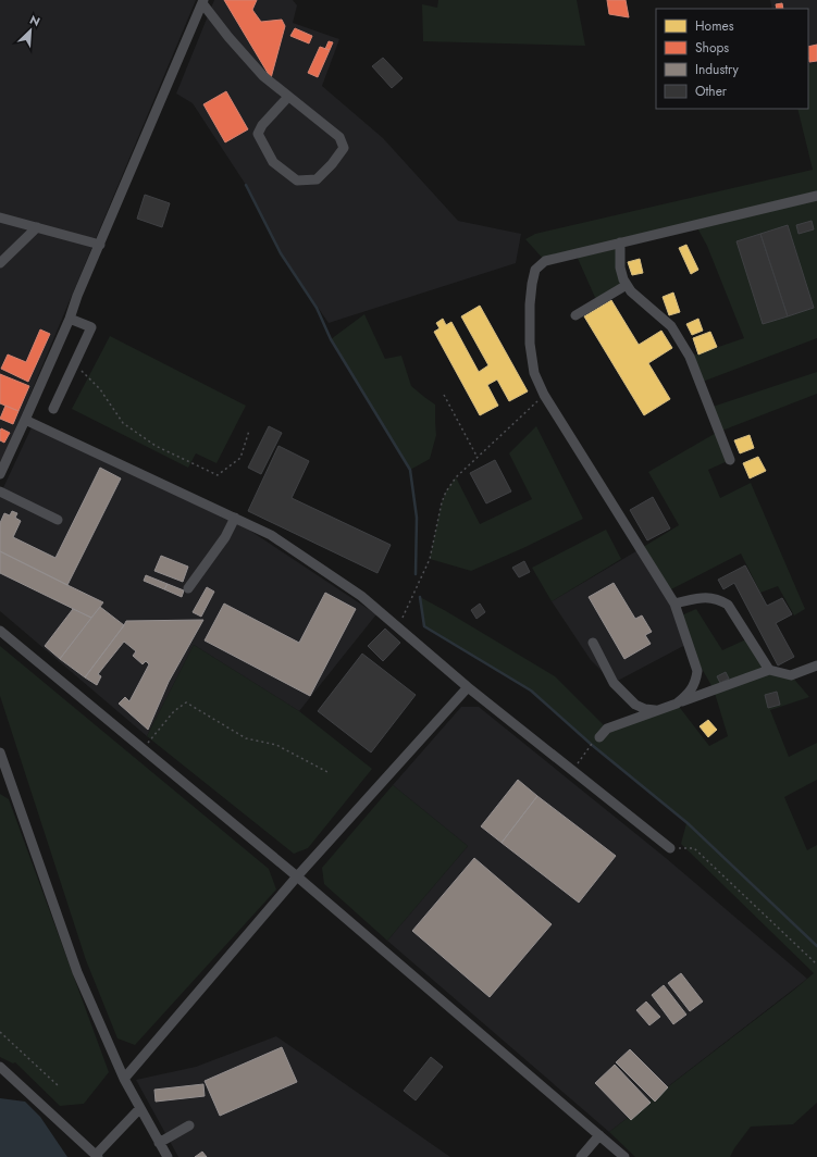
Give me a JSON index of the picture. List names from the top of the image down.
{
  "legend": [
    "Homes",
    "Shops",
    "Industry",
    "Other"
  ],
  "north": "top right"
}
